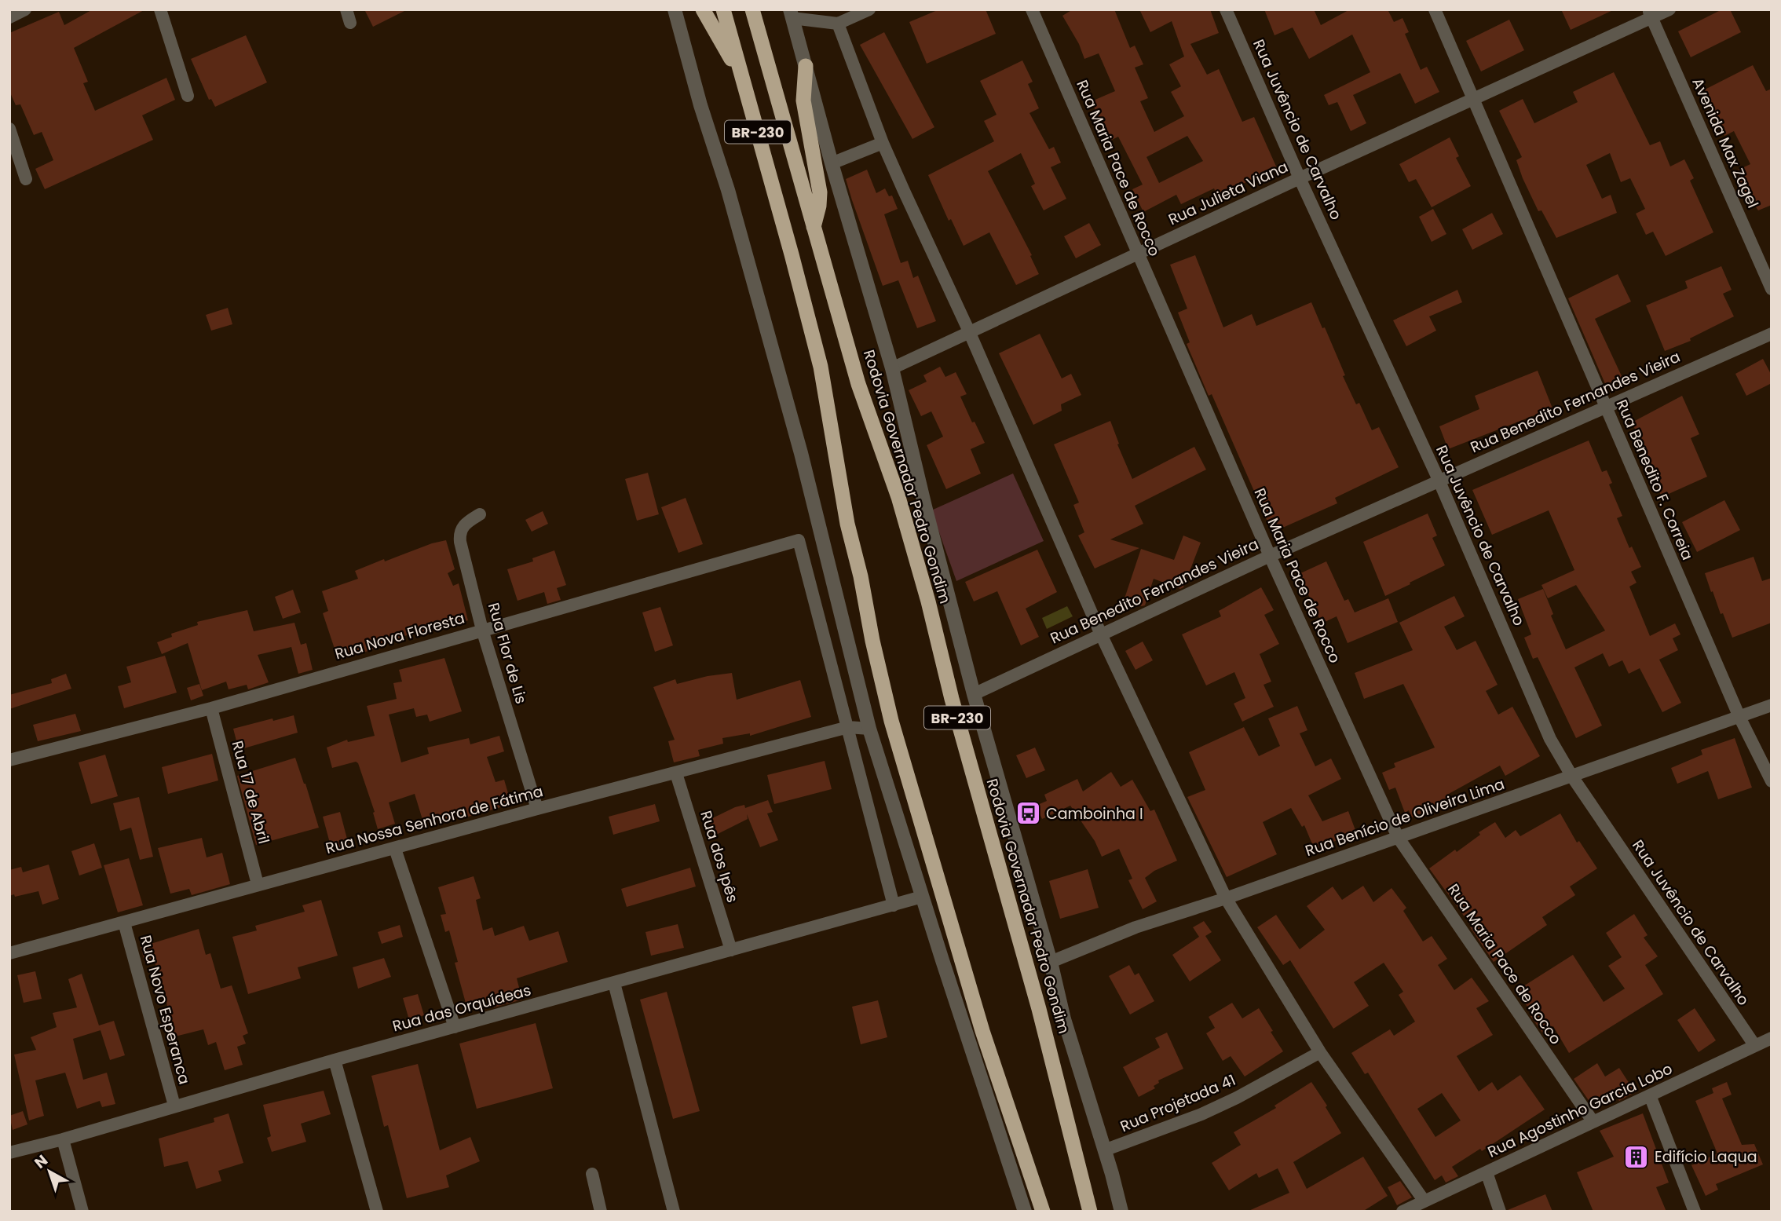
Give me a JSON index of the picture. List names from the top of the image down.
{
  "streets": {
    "highway": ["BR-230", "Rodovia Governador Pedro Gondim"],
    "street": [
      "Rua Juvêncio de Carvalho",
      "Avenida Max Zagel",
      "Rua Maria Pace de Rocco",
      "Rua Julieta Viana",
      "Rua Benedito Fernandes Vieira",
      "Rua Benedito F. Correia",
      "Rua Nova Floresta",
      "Rua Flor de Lis",
      "Rua 17 de Abril",
      "Rua Benício de Oliveira Lima",
      "Rua Nossa Senhora de Fátima",
      "Rua dos Ipês",
      "Rua das Orquídeas",
      "Rua Novo Esperanca",
      "Rua Projetada 41",
      "Rua Agostinho Garcia Lobo"
    ]
  },
  "crossings": [
    ["Rua Juvêncio de Carvalho", "Rua Julieta Viana"],
    ["Rua Juvêncio de Carvalho", "Rua Benedito Fernandes Vieira"],
    ["Rua Juvêncio de Carvalho", "Rua Benício de Oliveira Lima"],
    ["Rua Juvêncio de Carvalho", "Rua Agostinho Garcia Lobo"],
    ["Avenida Max Zagel", "Rua Julieta Viana"],
    ["Rua Maria Pace de Rocco", "Rua Julieta Viana"],
    ["Rua Maria Pace de Rocco", "Rua Benedito Fernandes Vieira"],
    ["Rua Maria Pace de Rocco", "Rua Benício de Oliveira Lima"],
    ["Rua Maria Pace de Rocco", "Rua Agostinho Garcia Lobo"],
    ["Rua Julieta Viana", "Rua Benedito F. Correia"],
    ["Rua Benedito Fernandes Vieira", "Rua Benedito F. Correia"],
    ["Rua Benedito F. Correia", "Rua Benício de Oliveira Lima"],
    ["Rua Nova Floresta", "Rua Flor de Lis"],
    ["Rua Nova Floresta", "Rua 17 de Abril"],
    ["Rua Nova Floresta", "Rua Nossa Senhora de Fátima"],
    ["Rua Flor de Lis", "Rua Nossa Senhora de Fátima"],
    ["Rua 17 de Abril", "Rua Nossa Senhora de Fátima"],
    ["Rua Nossa Senhora de Fátima", "Rua dos Ipês"],
    ["Rua Nossa Senhora de Fátima", "Rua Novo Esperanca"],
    ["Rua dos Ipês", "Rua das Orquídeas"],
    ["Rua das Orquídeas", "Rua Novo Esperanca"]
  ],
  "places": {
    "bus stop": ["Camboinha I"],
    "building": ["Edifício Laqua"]
  },
  "north": "top left"
}
